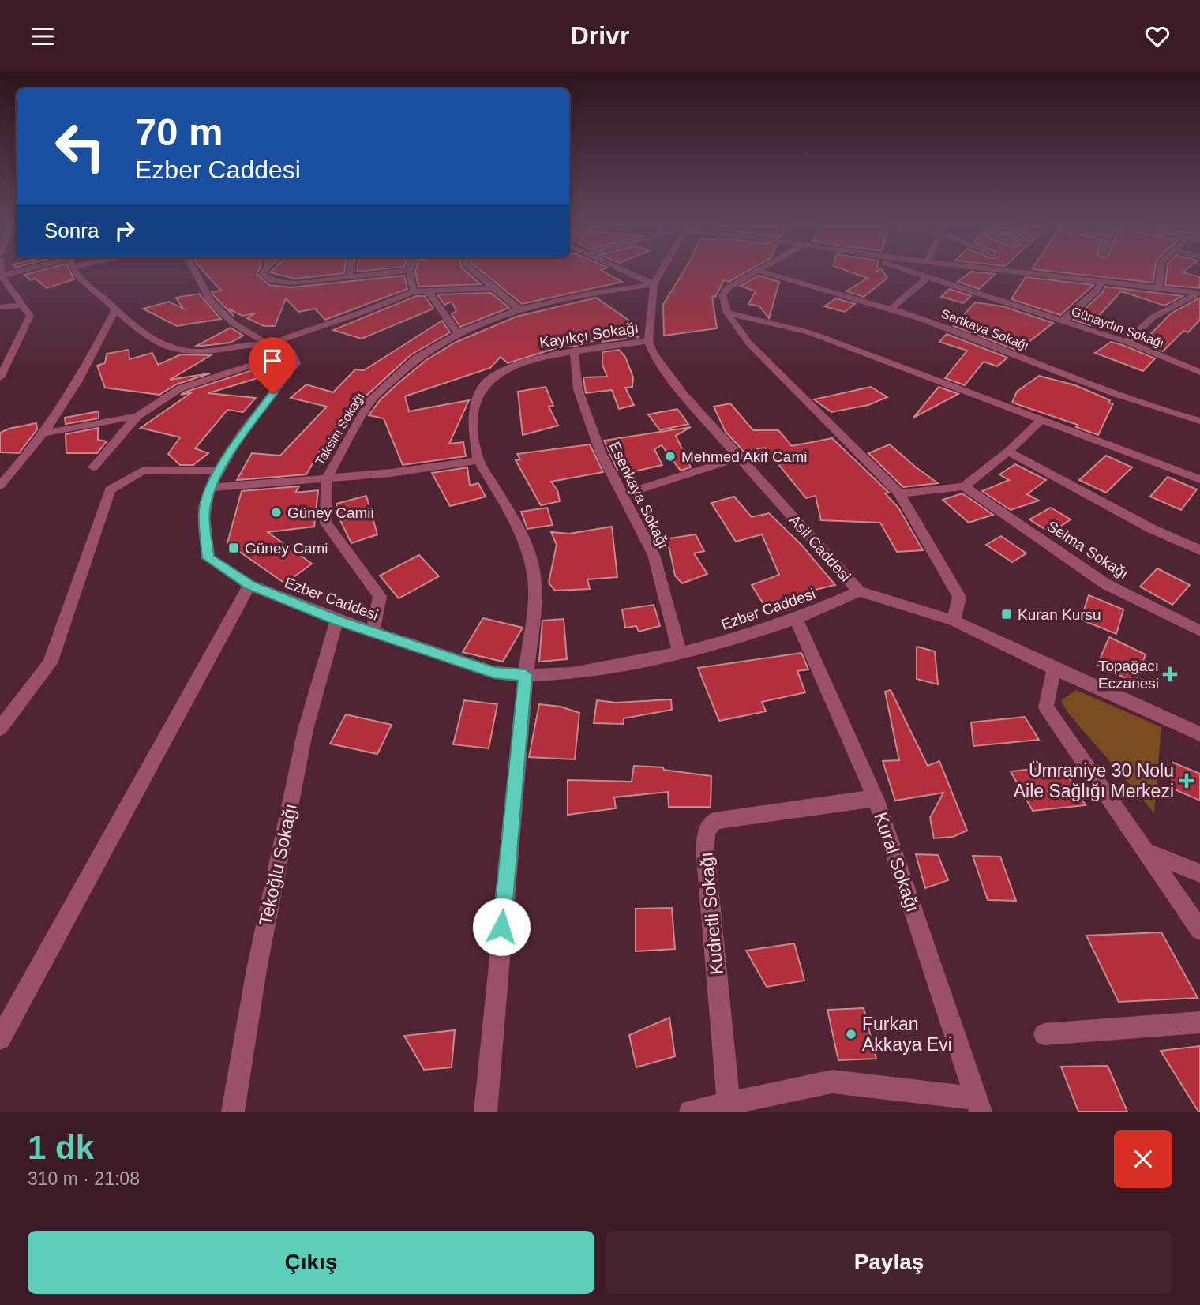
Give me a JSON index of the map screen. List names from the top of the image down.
{
  "streets": {
    "street": [
      "Günaydın Sokağı",
      "Sertkaya Sokağı",
      "Kayıkçı Sokağı",
      "Taksim Sokağı",
      "Esenkaya Sokağı",
      "Asil Caddesi",
      "Selma Sokağı",
      "Ezber Caddesi",
      "Kural Sokağı",
      "Tekoğlu Sokağı",
      "Kudretli Sokağı"
    ]
  },
  "crossings": [
    ["Kayıkçı Sokağı", "Esenkaya Sokağı"],
    ["Kayıkçı Sokağı", "Asil Caddesi"],
    ["Kayıkçı Sokağı", "Ezber Caddesi"],
    ["Taksim Sokağı", "Ezber Caddesi"],
    ["Esenkaya Sokağı", "Ezber Caddesi"],
    ["Asil Caddesi", "Ezber Caddesi"],
    ["Ezber Caddesi", "Kural Sokağı"],
    ["Ezber Caddesi", "Tekoğlu Sokağı"],
    ["Kural Sokağı", "Kudretli Sokağı"]
  ],
  "places": {
    "other": ["Mehmed Akif Cami", "Güney Camii", "Furkan Akkaya Evi"],
    "transit": ["Güney Cami", "Kuran Kursu"],
    "health": ["Topağacı Eczanesi", "Ümraniye 30 Nolu Aile Sağlığı Merkezi"]
  },
  "page": {
    "header": "Drivr",
    "turn": ["70 m", "Ezber Caddesi"],
    "then": "Sonra",
    "heading": ["1 dk", "310 m · 21:08"],
    "buttons": ["Çıkış", "Paylaş"]
  }
}
